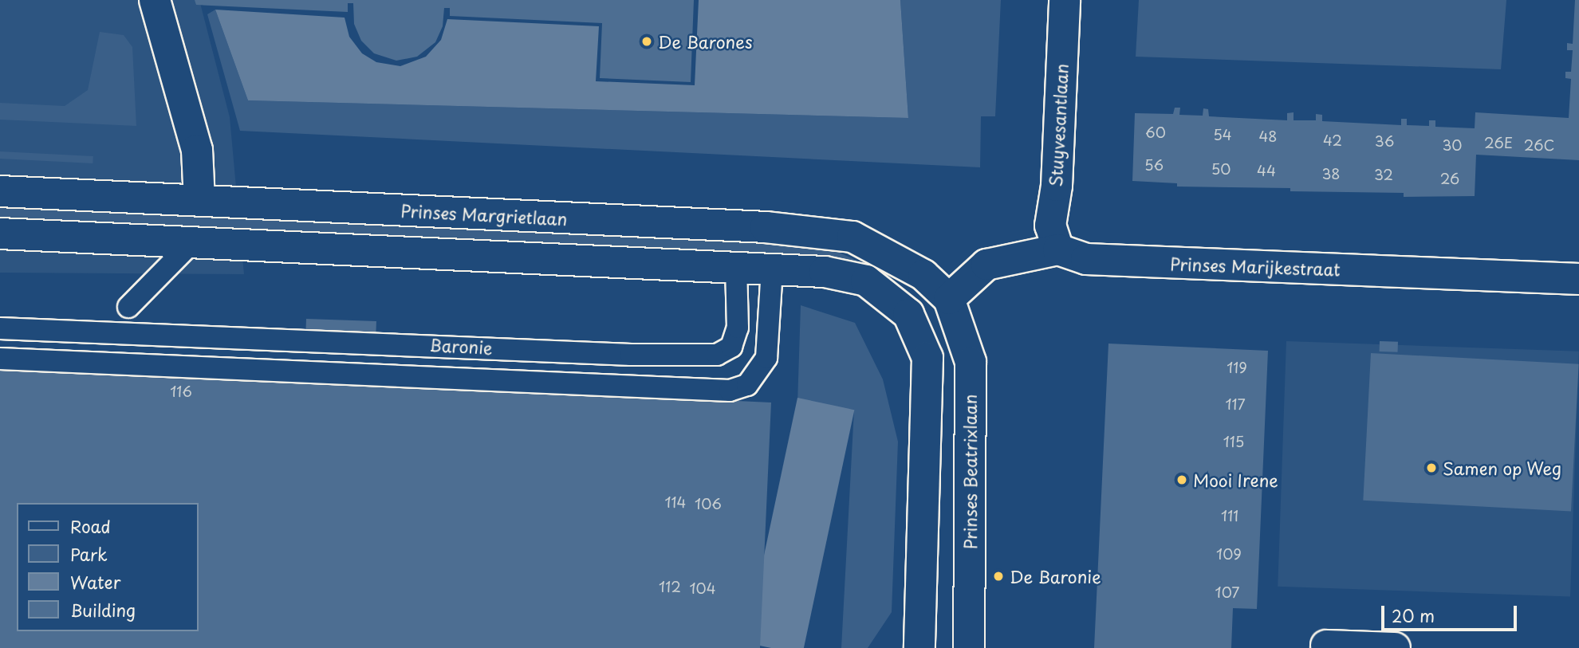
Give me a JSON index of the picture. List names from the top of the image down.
{
  "streets": {
    "street": [
      "Stuyvesantlaan",
      "Prinses Margrietlaan",
      "Prinses Marijkestraat",
      "Prinses Beatrixlaan"
    ],
    "lane": ["Baronie"]
  },
  "crossings": [
    ["Stuyvesantlaan", "Prinses Marijkestraat"],
    ["Prinses Margrietlaan", "Prinses Beatrixlaan"]
  ],
  "places": [
    "De Barones",
    "Samen op Weg",
    "Mooi Irene",
    "De Baronie"
  ],
  "house_numbers": [
    "60",
    "54",
    "48",
    "42",
    "36",
    "26E",
    "30",
    "26C",
    "56",
    "50",
    "44",
    "38",
    "32",
    "26",
    "119",
    "116",
    "117",
    "115",
    "114",
    "106",
    "111",
    "109",
    "112",
    "104",
    "107"
  ],
  "legend": [
    "Road",
    "Park",
    "Water",
    "Building"
  ],
  "scale_bar": "20 m"
}
